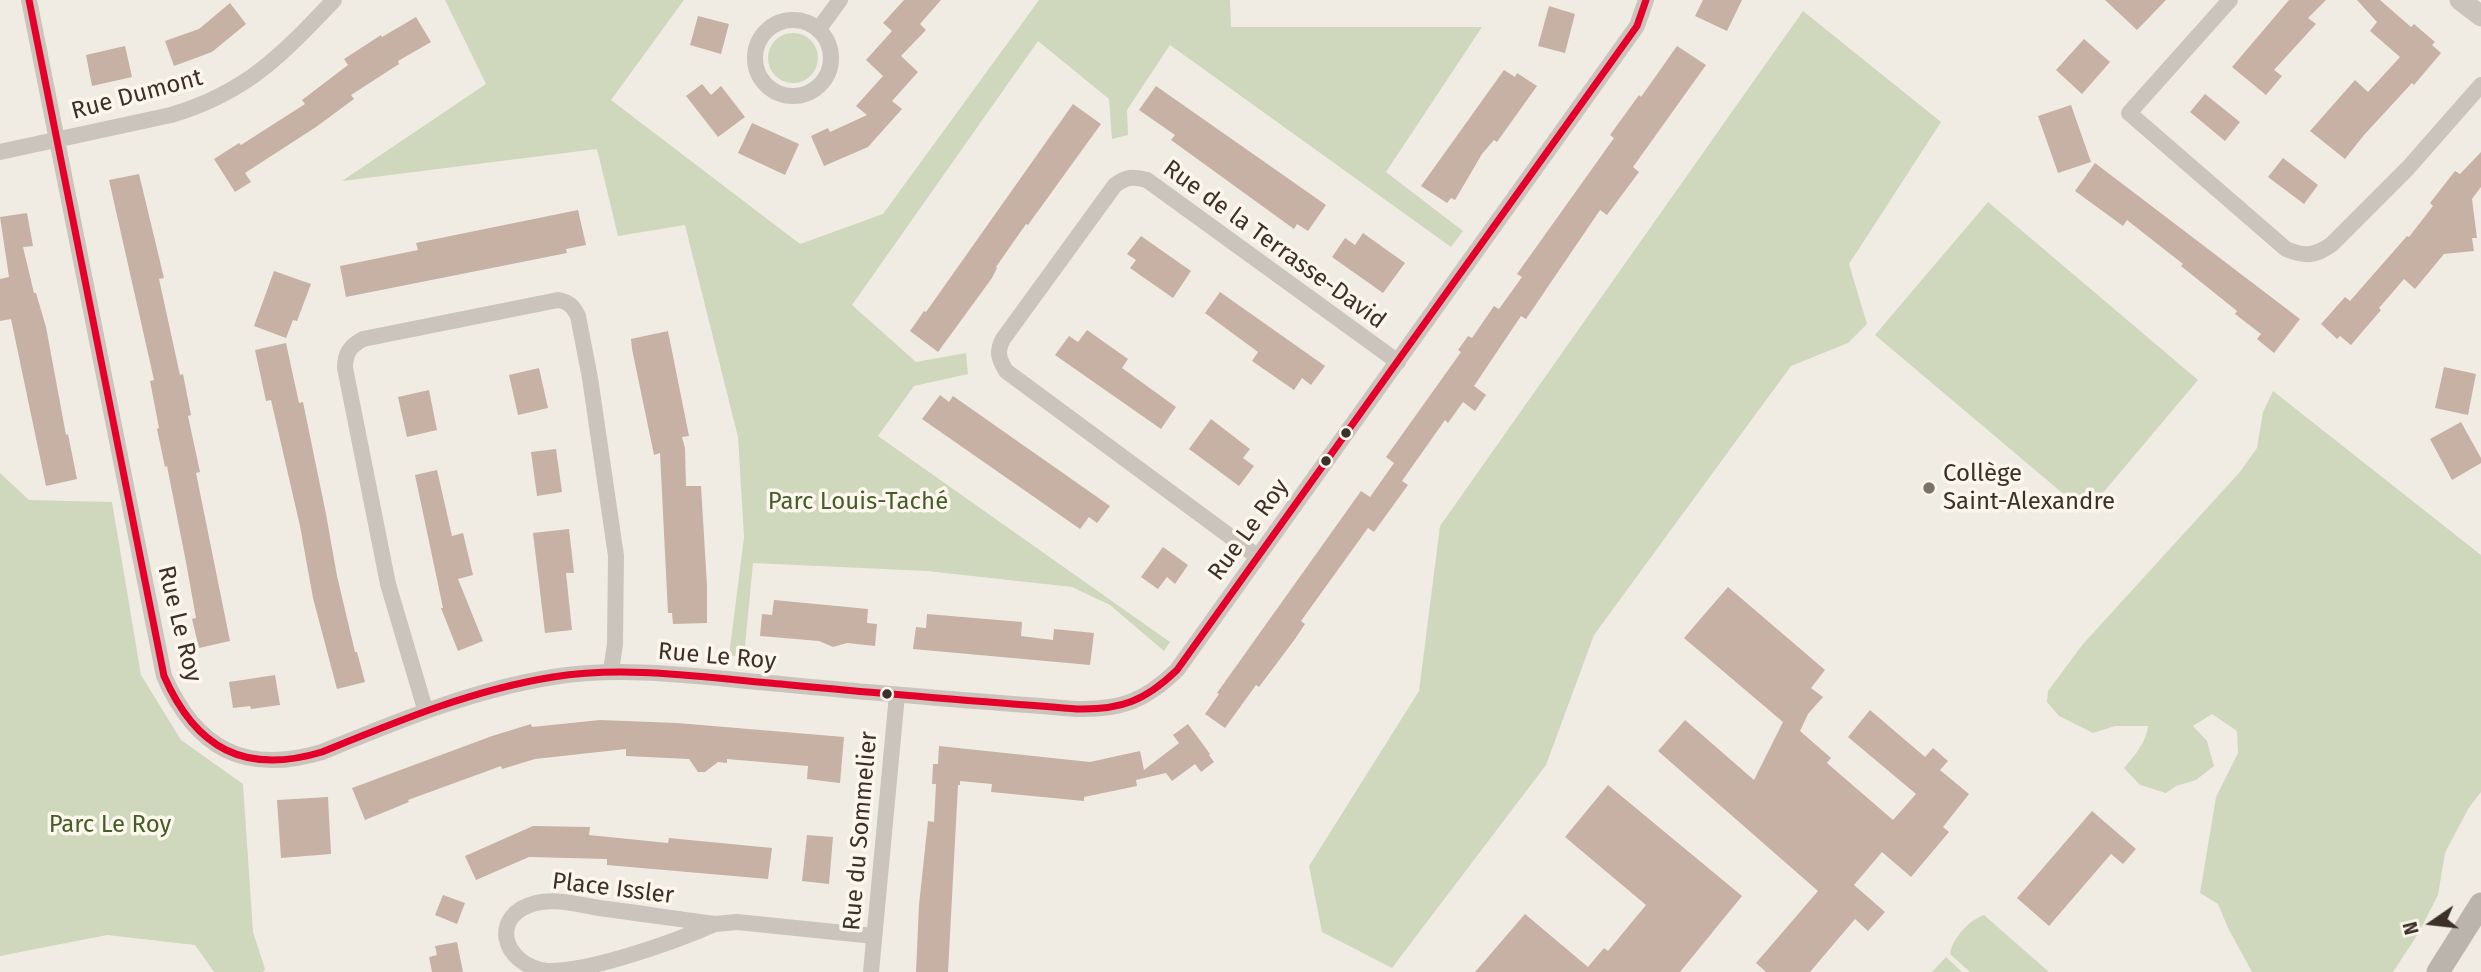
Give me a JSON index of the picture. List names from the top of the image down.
{
  "streets": {
    "street": [
      "Rue Dumont",
      "Rue de la Terrasse-David",
      "Rue Le Roy",
      "Rue du Sommelier",
      "Place Issler"
    ]
  },
  "crossings": [
    ["Rue Dumont", "Rue Le Roy"],
    ["Rue de la Terrasse-David", "Rue Le Roy"],
    ["Rue Le Roy", "Rue du Sommelier"],
    ["Rue du Sommelier", "Place Issler"]
  ],
  "parks": ["Parc Louis-Taché", "Parc Le Roy"],
  "places": ["Collège Saint-Alexandre"],
  "north": "left"
}
